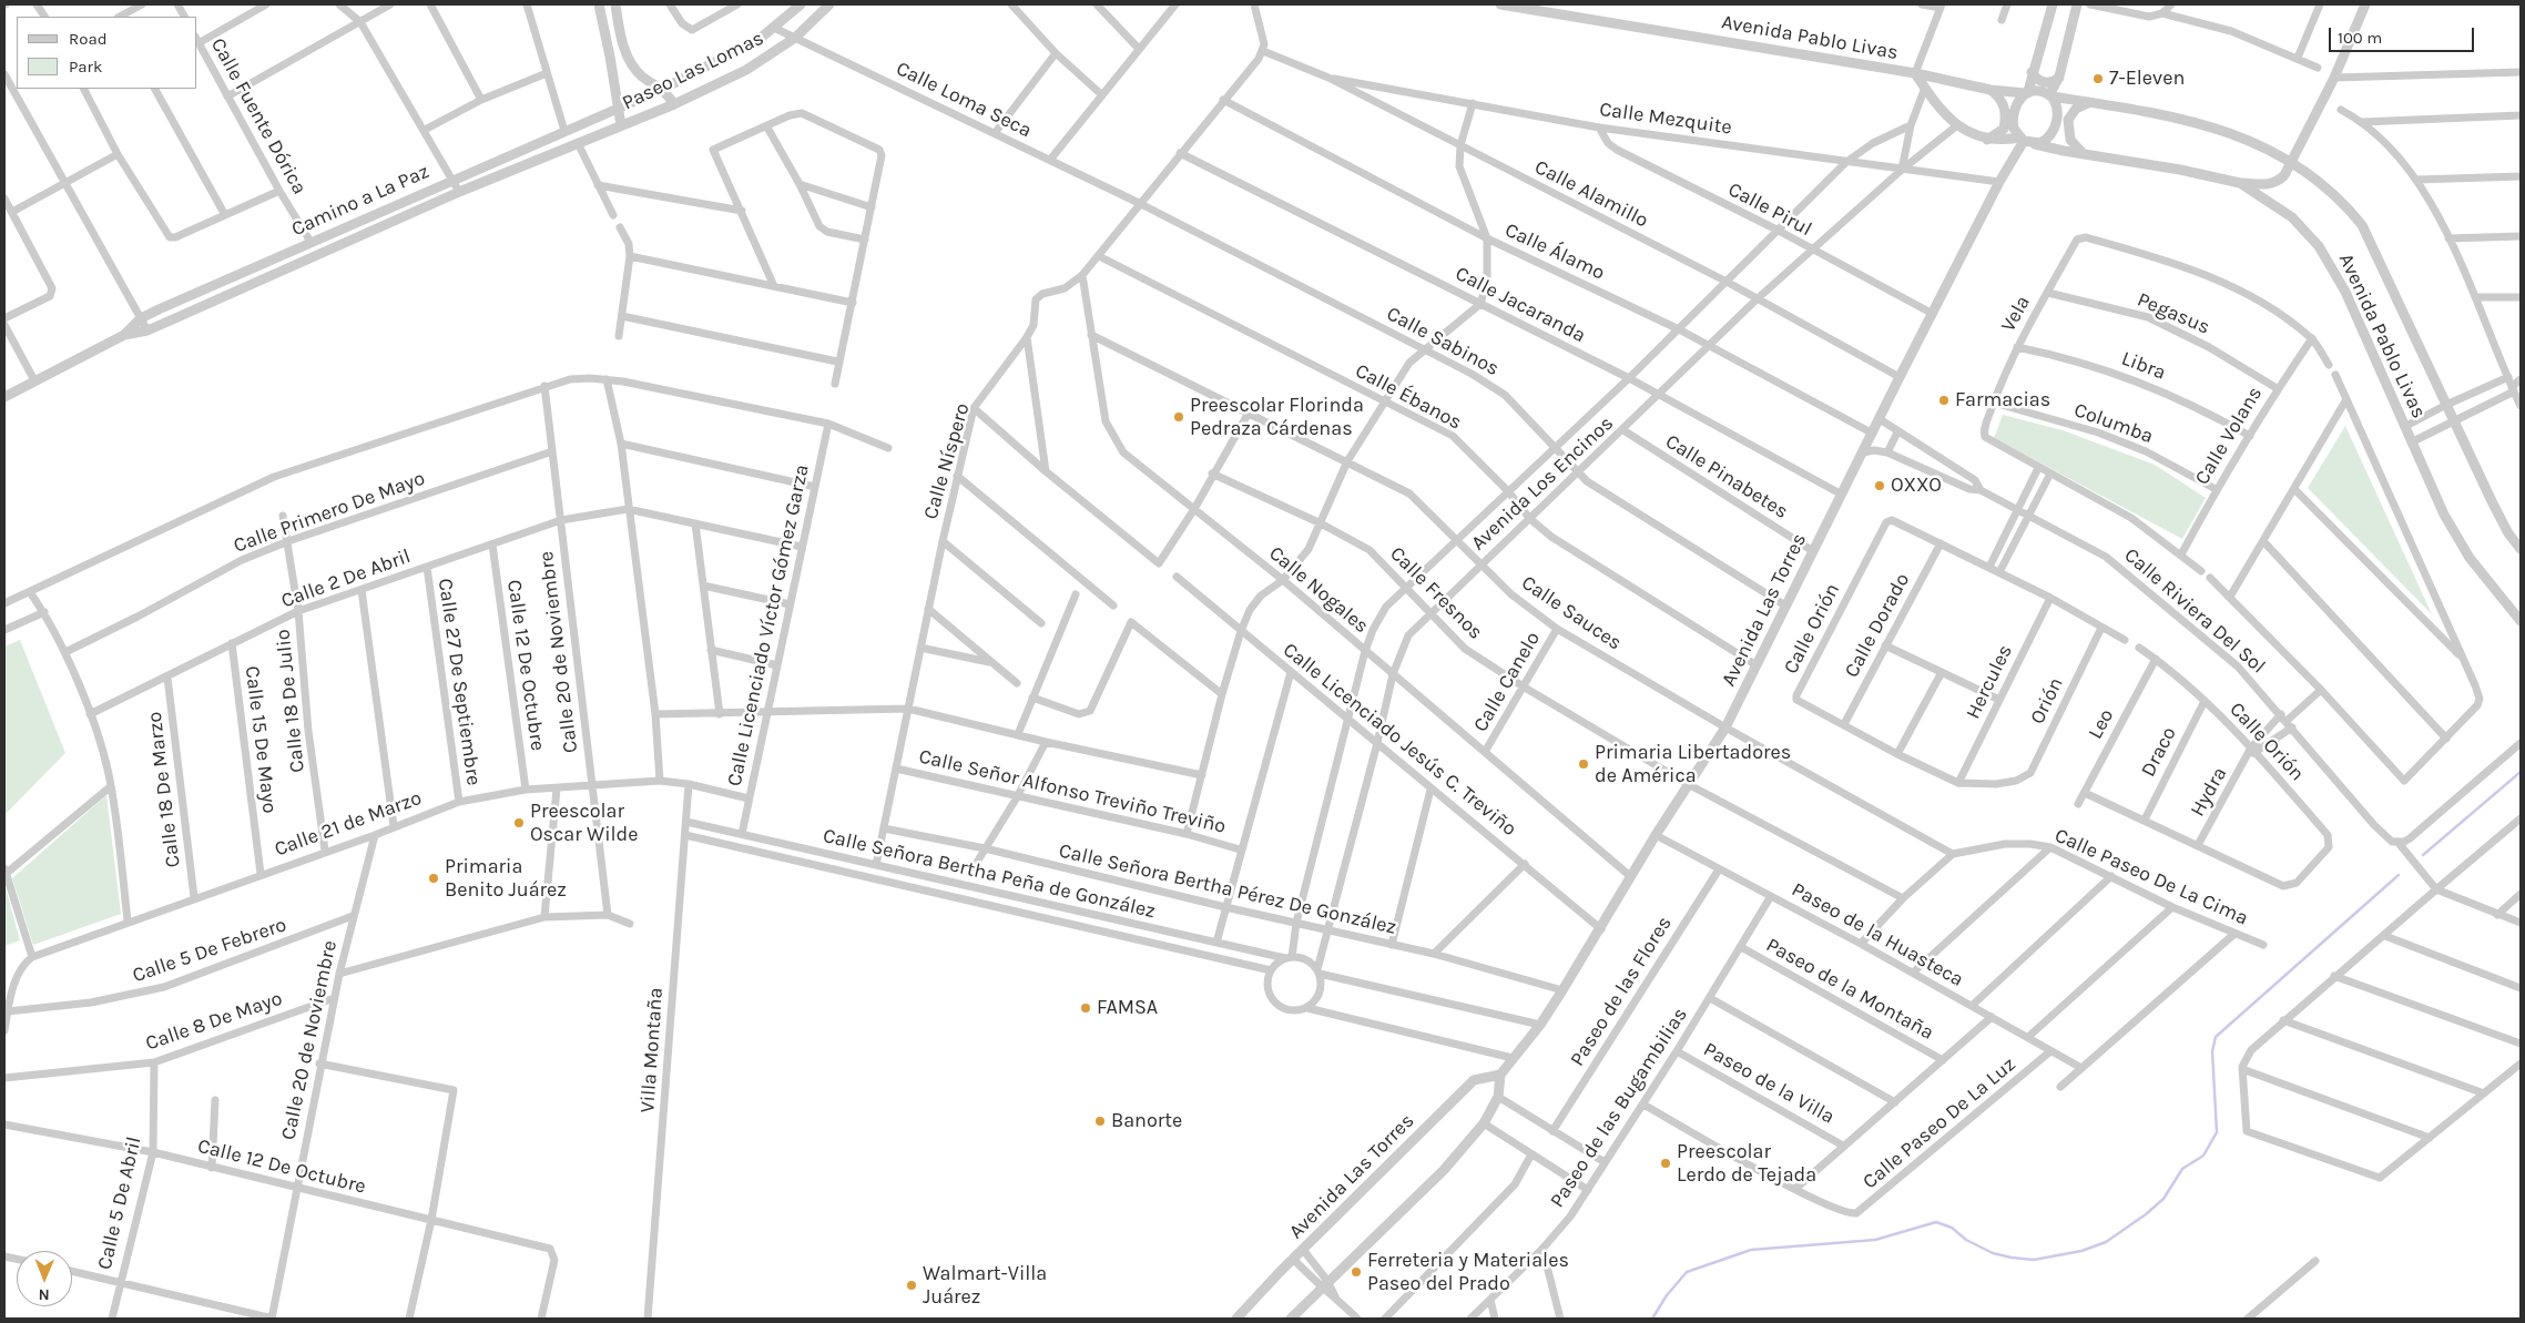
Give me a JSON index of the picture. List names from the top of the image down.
{
  "streets": {
    "street": [
      "Avenida Pablo Livas",
      "Paseo Las Lomas",
      "Calle Loma Seca",
      "Calle Fuente Dórica",
      "Calle Mezquite",
      "Calle Alamillo",
      "Camino a La Paz",
      "Calle Pirul",
      "Calle Álamo",
      "Calle Jacaranda",
      "Vela",
      "Pegasus",
      "Calle Sabinos",
      "Libra",
      "Calle Ébanos",
      "Columba",
      "Calle Volans",
      "Calle Níspero",
      "Calle Pinabetes",
      "Avenida Los Encinos",
      "Calle Primero De Mayo",
      "Calle 2 De Abril",
      "Calle Nogales",
      "Calle Fresnos",
      "Avenida Las Torres",
      "Calle Riviera Del Sol",
      "Calle Sauces",
      "Calle Licenciado Víctor Gómez Garza",
      "Calle Dorado",
      "Calle Orión",
      "Calle 20 de Noviembre",
      "Calle 12 De Octubre",
      "Calle 27 De Septiembre",
      "Calle Canelo",
      "Hercules",
      "Calle 18 De Julio",
      "Orión",
      "Leo",
      "Calle 15 De Mayo",
      "Calle Licenciado Jesús C. Treviño",
      "Draco",
      "Calle 18 De Marzo",
      "Calle Señor Alfonso Treviño Treviño",
      "Hydra",
      "Calle 21 de Marzo",
      "Calle Señora Bertha Peña de González",
      "Calle Paseo De La Cima",
      "Calle Señora Bertha Pérez De González",
      "Paseo de la Huasteca",
      "Calle 5 De Febrero",
      "Paseo de la Montaña",
      "Paseo de las Flores",
      "Calle 8 De Mayo",
      "Villa Montaña",
      "Paseo de la Villa",
      "Paseo de las Bugambilias",
      "Calle Paseo De La Luz",
      "Calle 5 De Abril"
    ]
  },
  "crossings": [
    ["Avenida Pablo Livas", "Avenida Los Encinos"],
    ["Avenida Pablo Livas", "Avenida Las Torres"],
    ["Paseo Las Lomas", "Calle Loma Seca"],
    ["Paseo Las Lomas", "Camino a La Paz"],
    ["Calle Loma Seca", "Camino a La Paz"],
    ["Calle Loma Seca", "Calle Sabinos"],
    ["Calle Loma Seca", "Calle Níspero"],
    ["Calle Fuente Dórica", "Camino a La Paz"],
    ["Calle Mezquite", "Calle Alamillo"],
    ["Calle Mezquite", "Calle Pirul"],
    ["Calle Mezquite", "Avenida Los Encinos"],
    ["Calle Mezquite", "Avenida Las Torres"],
    ["Calle Alamillo", "Calle Níspero"],
    ["Calle Alamillo", "Avenida Los Encinos"],
    ["Calle Alamillo", "Avenida Las Torres"],
    ["Calle Pirul", "Avenida Los Encinos"],
    ["Calle Pirul", "Avenida Las Torres"],
    ["Calle Álamo", "Calle Níspero"],
    ["Calle Álamo", "Avenida Los Encinos"],
    ["Calle Álamo", "Avenida Las Torres"],
    ["Calle Jacaranda", "Calle Níspero"],
    ["Calle Jacaranda", "Avenida Los Encinos"],
    ["Calle Jacaranda", "Avenida Las Torres"],
    ["Vela", "Pegasus"],
    ["Vela", "Libra"],
    ["Vela", "Columba"],
    ["Vela", "Calle Volans"],
    ["Pegasus", "Calle Volans"],
    ["Calle Sabinos", "Calle Níspero"],
    ["Calle Sabinos", "Avenida Los Encinos"],
    ["Calle Sabinos", "Avenida Las Torres"],
    ["Libra", "Calle Volans"],
    ["Calle Ébanos", "Calle Níspero"],
    ["Calle Ébanos", "Avenida Los Encinos"],
    ["Calle Ébanos", "Avenida Las Torres"],
    ["Columba", "Calle Volans"],
    ["Calle Níspero", "Calle Nogales"],
    ["Calle Níspero", "Calle Señor Alfonso Treviño Treviño"],
    ["Calle Níspero", "Calle Señora Bertha Peña de González"],
    ["Calle Níspero", "Calle Señora Bertha Pérez De González"],
    ["Calle Pinabetes", "Avenida Los Encinos"],
    ["Calle Pinabetes", "Avenida Las Torres"],
    ["Avenida Los Encinos", "Calle Nogales"],
    ["Avenida Los Encinos", "Calle Fresnos"],
    ["Avenida Los Encinos", "Calle Sauces"],
    ["Avenida Los Encinos", "Calle Licenciado Jesús C. Treviño"],
    ["Avenida Los Encinos", "Calle Señora Bertha Peña de González"],
    ["Avenida Los Encinos", "Calle Señora Bertha Pérez De González"],
    ["Calle Primero De Mayo", "Calle 20 de Noviembre"],
    ["Calle Primero De Mayo", "Calle 18 De Julio"],
    ["Calle 2 De Abril", "Calle 20 de Noviembre"],
    ["Calle 2 De Abril", "Calle 12 De Octubre"],
    ["Calle 2 De Abril", "Calle 27 De Septiembre"],
    ["Calle 2 De Abril", "Calle 18 De Julio"],
    ["Calle 2 De Abril", "Calle 15 De Mayo"],
    ["Calle 2 De Abril", "Calle 18 De Marzo"],
    ["Calle Nogales", "Avenida Las Torres"],
    ["Calle Nogales", "Calle Sauces"],
    ["Calle Nogales", "Calle Canelo"],
    ["Calle Fresnos", "Avenida Las Torres"],
    ["Calle Fresnos", "Calle Canelo"],
    ["Avenida Las Torres", "Calle Riviera Del Sol"],
    ["Avenida Las Torres", "Calle Sauces"],
    ["Avenida Las Torres", "Calle Licenciado Jesús C. Treviño"],
    ["Avenida Las Torres", "Calle Señora Bertha Pérez De González"],
    ["Avenida Las Torres", "Paseo de la Huasteca"],
    ["Calle Riviera Del Sol", "Hydra"],
    ["Calle Sauces", "Calle Canelo"],
    ["Calle Licenciado Víctor Gómez Garza", "Calle Señora Bertha Peña de González"],
    ["Calle Dorado", "Calle Orión"],
    ["Calle Orión", "Hercules"],
    ["Calle Orión", "Orión"],
    ["Calle Orión", "Leo"],
    ["Calle Orión", "Draco"],
    ["Calle Orión", "Hydra"],
    ["Calle 20 de Noviembre", "Calle 12 De Octubre"],
    ["Calle 20 de Noviembre", "Calle 21 de Marzo"],
    ["Calle 20 de Noviembre", "Calle 5 De Febrero"],
    ["Calle 20 de Noviembre", "Calle 8 De Mayo"],
    ["Calle 12 De Octubre", "Calle 21 de Marzo"],
    ["Calle 12 De Octubre", "Calle 5 De Abril"],
    ["Calle 27 De Septiembre", "Calle 21 de Marzo"],
    ["Calle 18 De Julio", "Calle 21 de Marzo"],
    ["Calle 15 De Mayo", "Calle 21 de Marzo"],
    ["Calle 18 De Marzo", "Calle 21 de Marzo"],
    ["Calle 21 de Marzo", "Villa Montaña"],
    ["Calle Señora Bertha Peña de González", "Villa Montaña"],
    ["Paseo de la Huasteca", "Paseo de las Flores"],
    ["Paseo de la Huasteca", "Paseo de las Bugambilias"],
    ["Paseo de la Huasteca", "Calle Paseo De La Luz"],
    ["Paseo de la Montaña", "Paseo de las Bugambilias"],
    ["Calle 8 De Mayo", "Calle 5 De Abril"],
    ["Paseo de la Villa", "Paseo de las Bugambilias"]
  ],
  "places": [
    "7-Eleven",
    "Farmacias",
    "Preescolar Florinda Pedraza Cárdenas",
    "OXXO",
    "Primaria Libertadores de América",
    "Preescolar Oscar Wilde",
    "Primaria Benito Juárez",
    "FAMSA",
    "Banorte",
    "Preescolar Lerdo de Tejada",
    "Ferreteria y Materiales Paseo del Prado",
    "Walmart-Villa Juárez"
  ],
  "legend": ["Road", "Park"],
  "scale_bar": "100 m",
  "north": "bottom"
}
